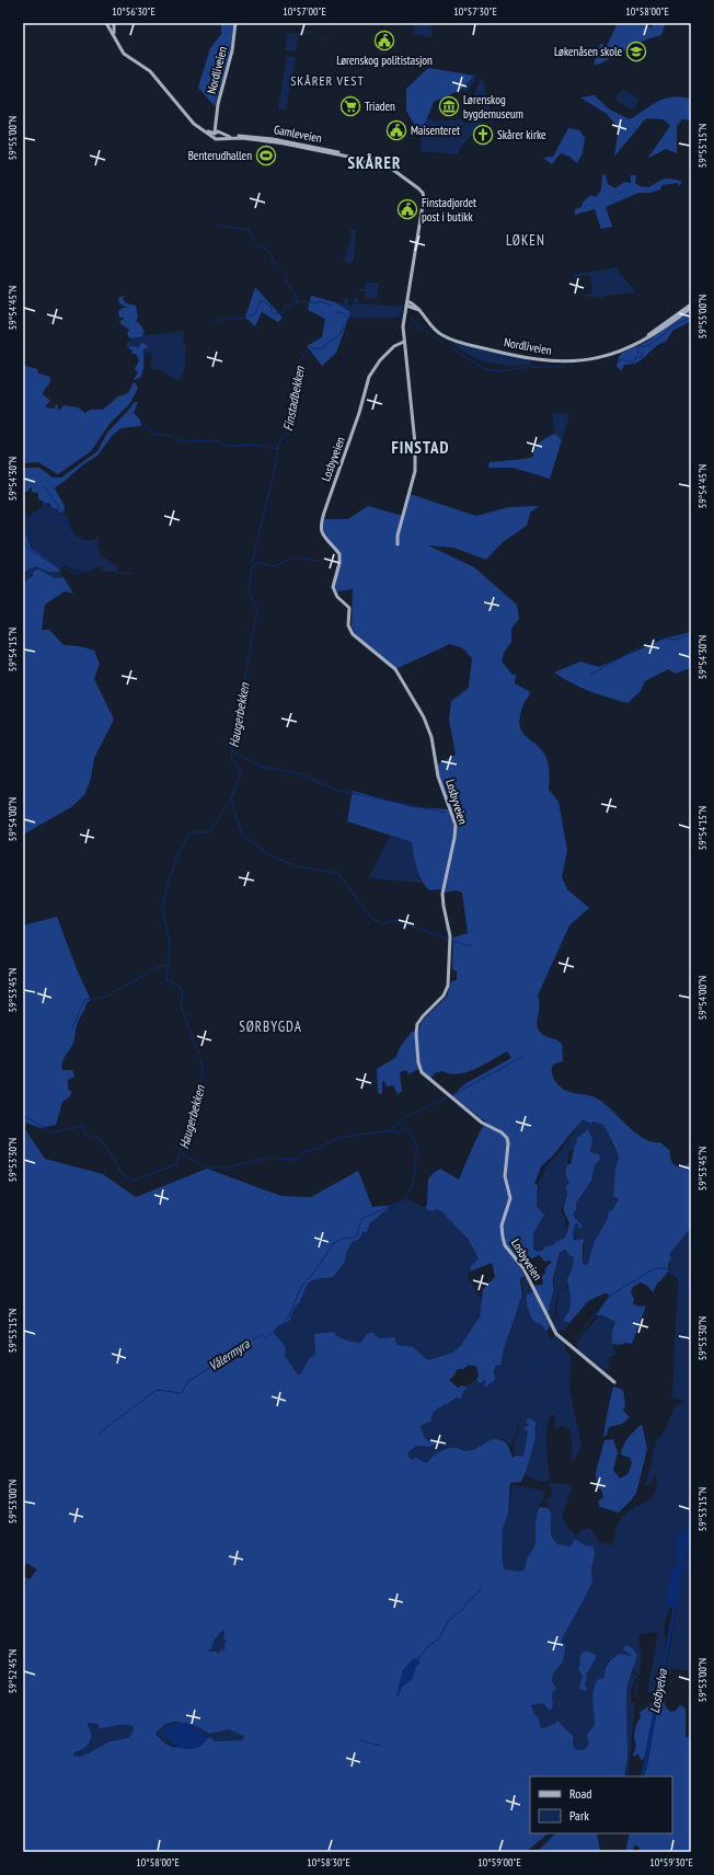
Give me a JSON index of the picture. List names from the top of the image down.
{
  "streets": {
    "main road": ["Nordliveien", "Gamleveien", "Losbyveien"]
  },
  "crossings": [
    ["Nordliveien", "Gamleveien"]
  ],
  "districts": [
    "SKÅRER VEST",
    "SKÅRER",
    "LØKEN",
    "FINSTAD",
    "SØRBYGDA"
  ],
  "water": [
    "Finstadbekken",
    "Haugerbekken",
    "Vålermyra",
    "Losbyelva"
  ],
  "places": {
    "public building": ["Lørenskog politistasjon", "Maisenteret", "Finstadjordet post i butikk"],
    "school or university": ["Løkenåsen skole"],
    "supermarket": ["Triaden"],
    "museum": ["Lørenskog bygdemuseum"],
    "church": ["Skårer kirke"],
    "sports": ["Benterudhallen"]
  },
  "legend": ["Road", "Park"],
  "coordinates": [
    "10°56'30\"E",
    "10°57'00\"E",
    "10°57'30\"E",
    "10°58'00\"E",
    "59°55'00\"N",
    "59°55'15\"N",
    "59°54'45\"N",
    "59°54'30\"N",
    "59°54'15\"N",
    "59°54'00\"N",
    "59°53'45\"N",
    "59°53'30\"N",
    "59°53'15\"N",
    "59°53'00\"N",
    "59°52'45\"N",
    "10°58'30\"E",
    "10°59'00\"E",
    "10°59'30\"E"
  ]
}
